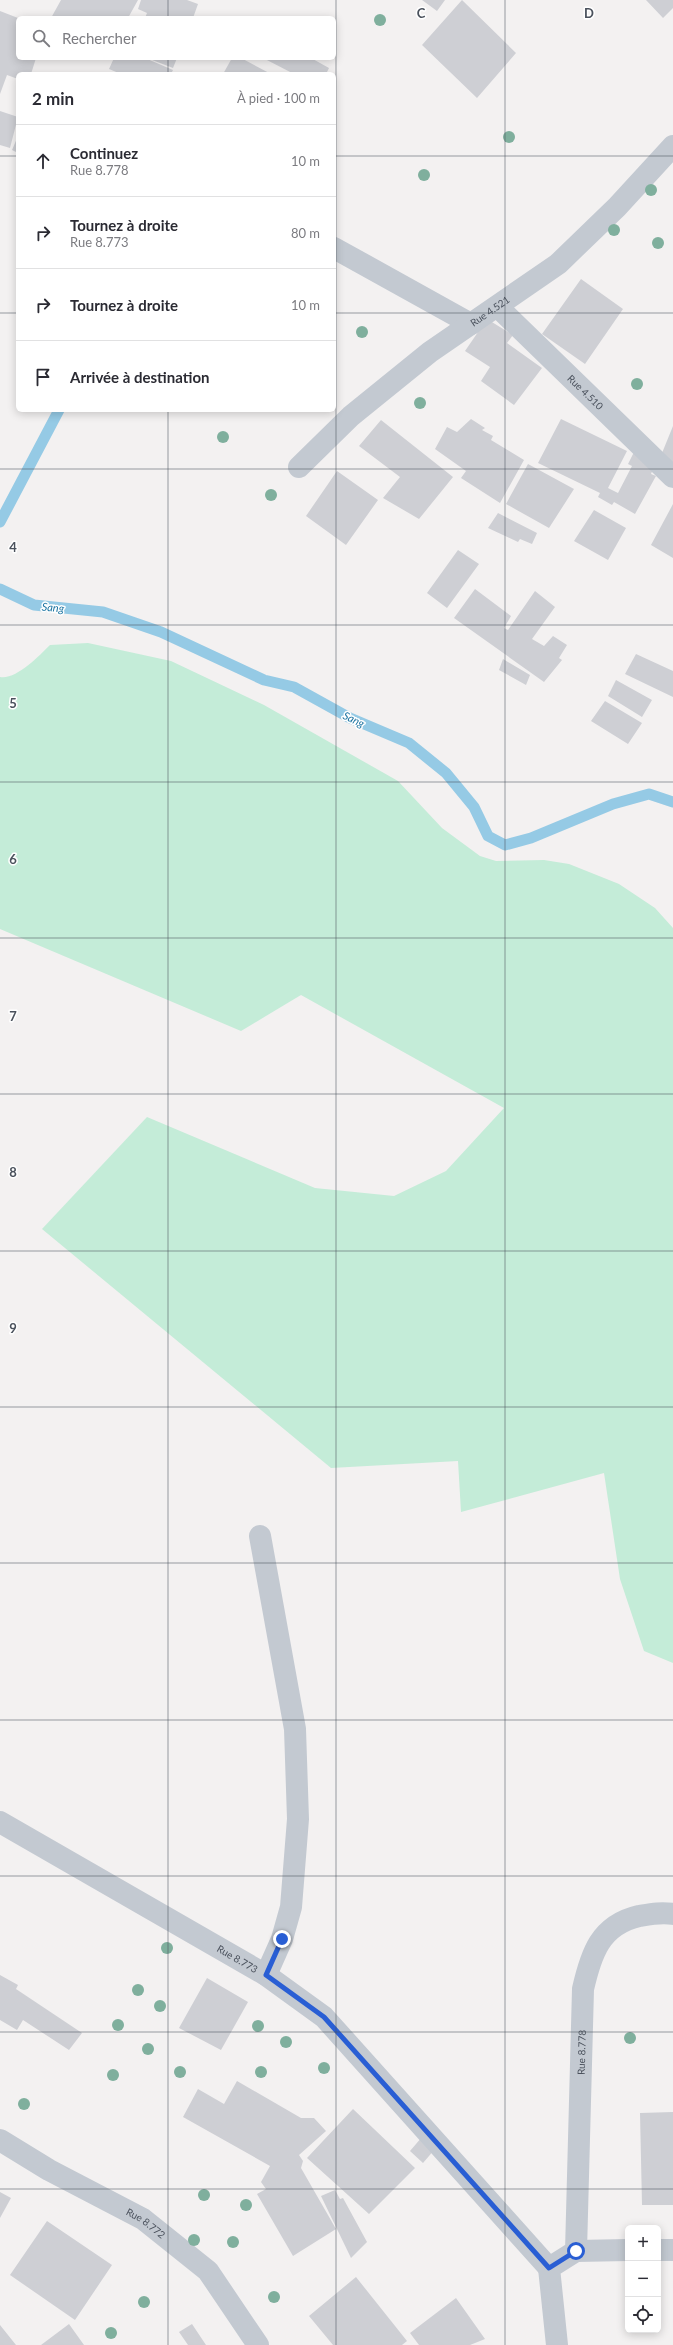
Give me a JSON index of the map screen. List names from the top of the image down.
{
  "streets": {
    "street": [
      "Rue 4.521",
      "Rue 4.510",
      "Rue 8.773",
      "Rue 8.778",
      "Rue 8.772"
    ]
  },
  "crossings": [
    ["Rue 4.521", "Rue 4.510"]
  ],
  "water": ["Sang"],
  "page": {
    "search": "Rechercher",
    "heading": ["2 min", "À pied · 100 m"],
    "list": [
      ["Continuez", "Rue 8.778", "10 m"],
      ["Tournez à droite", "Rue 8.773", "80 m"],
      ["Tournez à droite", "10 m"],
      "Arrivée à destination"
    ],
    "map_buttons": ["+", "−"]
  },
  "grid": {
    "columns": ["C", "D"],
    "rows": [
      "4",
      "5",
      "6",
      "7",
      "8",
      "9"
    ]
  }
}
